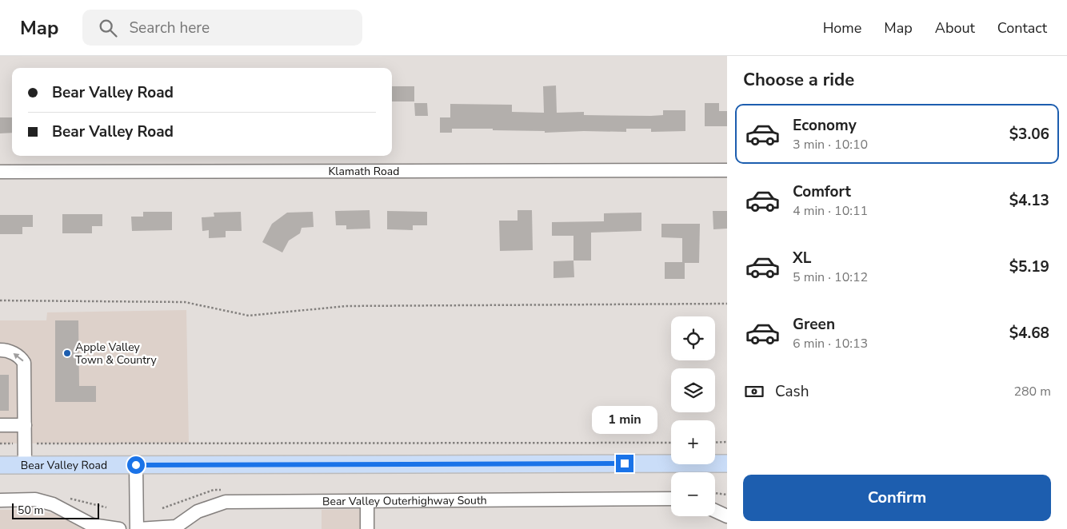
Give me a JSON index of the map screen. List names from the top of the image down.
{
  "streets": {
    "main road": ["Bear Valley Road"],
    "street": ["Klamath Road", "Bear Valley Outerhighway South"]
  },
  "places": ["Apple Valley Town & Country"],
  "scale_bar": "50 m",
  "page": {
    "header": "Map",
    "search": "Search here",
    "nav": [
      "Home",
      "Map",
      "About",
      "Contact"
    ],
    "heading": "Choose a ride",
    "banner": ["Bear Valley Road", "Bear Valley Road"],
    "list": [
      {
        "name": "Economy",
        "note": "3 min · 10:10",
        "value": "$3.06"
      },
      {
        "name": "Comfort",
        "note": "4 min · 10:11",
        "value": "$4.13"
      },
      {
        "name": "XL",
        "note": "5 min · 10:12",
        "value": "$5.19"
      },
      {
        "name": "Green",
        "note": "6 min · 10:13",
        "value": "$4.68"
      }
    ],
    "map_buttons": ["+", "−"],
    "pay": ["Cash", "280 m"],
    "bubble": "1 min",
    "buttons": "Confirm",
    "scale": "50 m"
  }
}
